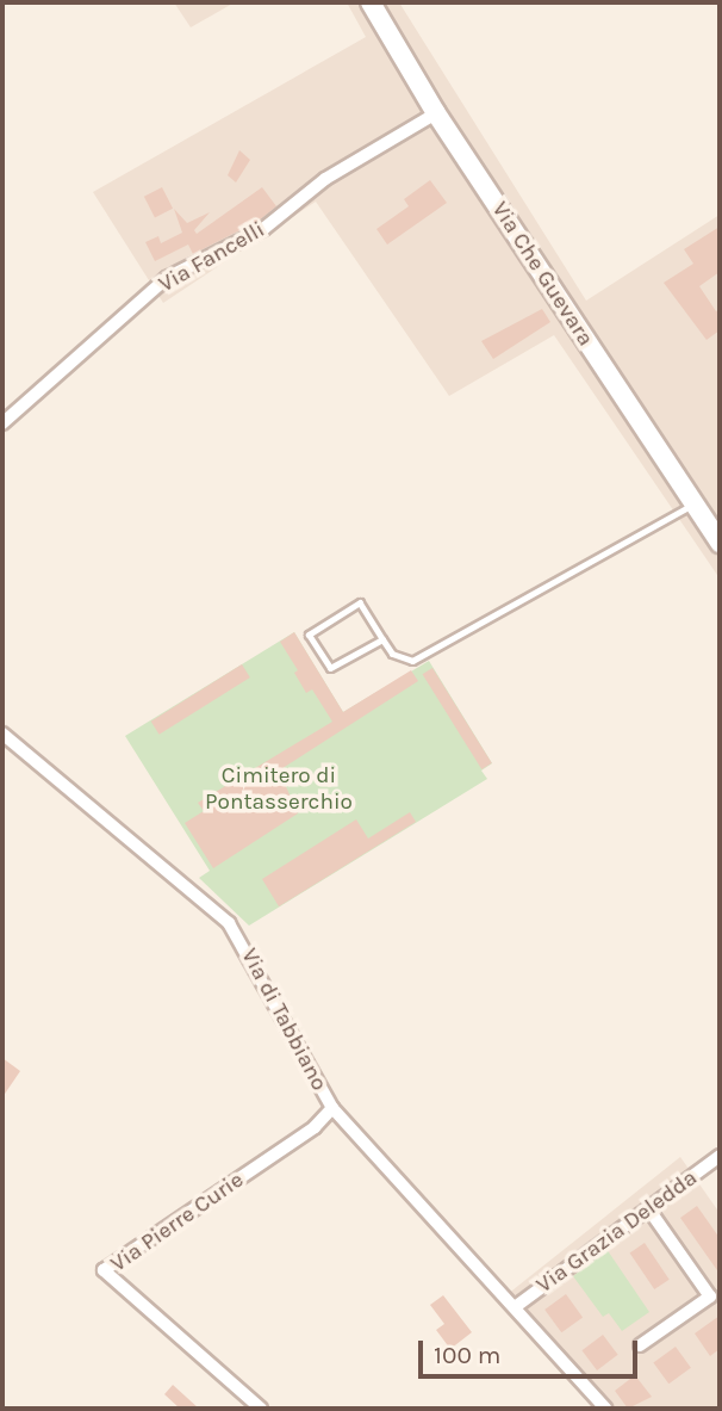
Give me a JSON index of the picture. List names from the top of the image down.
{
  "streets": {
    "main road": ["Via Che Guevara"],
    "street": [
      "Via Fancelli",
      "Via di Tabbiano",
      "Via Pierre Curie",
      "Via Grazia Deledda"
    ]
  },
  "crossings": [
    ["Via Fancelli", "Via Che Guevara"],
    ["Via di Tabbiano", "Via Pierre Curie"],
    ["Via di Tabbiano", "Via Grazia Deledda"]
  ],
  "parks": ["Cimitero di Pontasserchio"],
  "scale_bar": "100 m"
}
